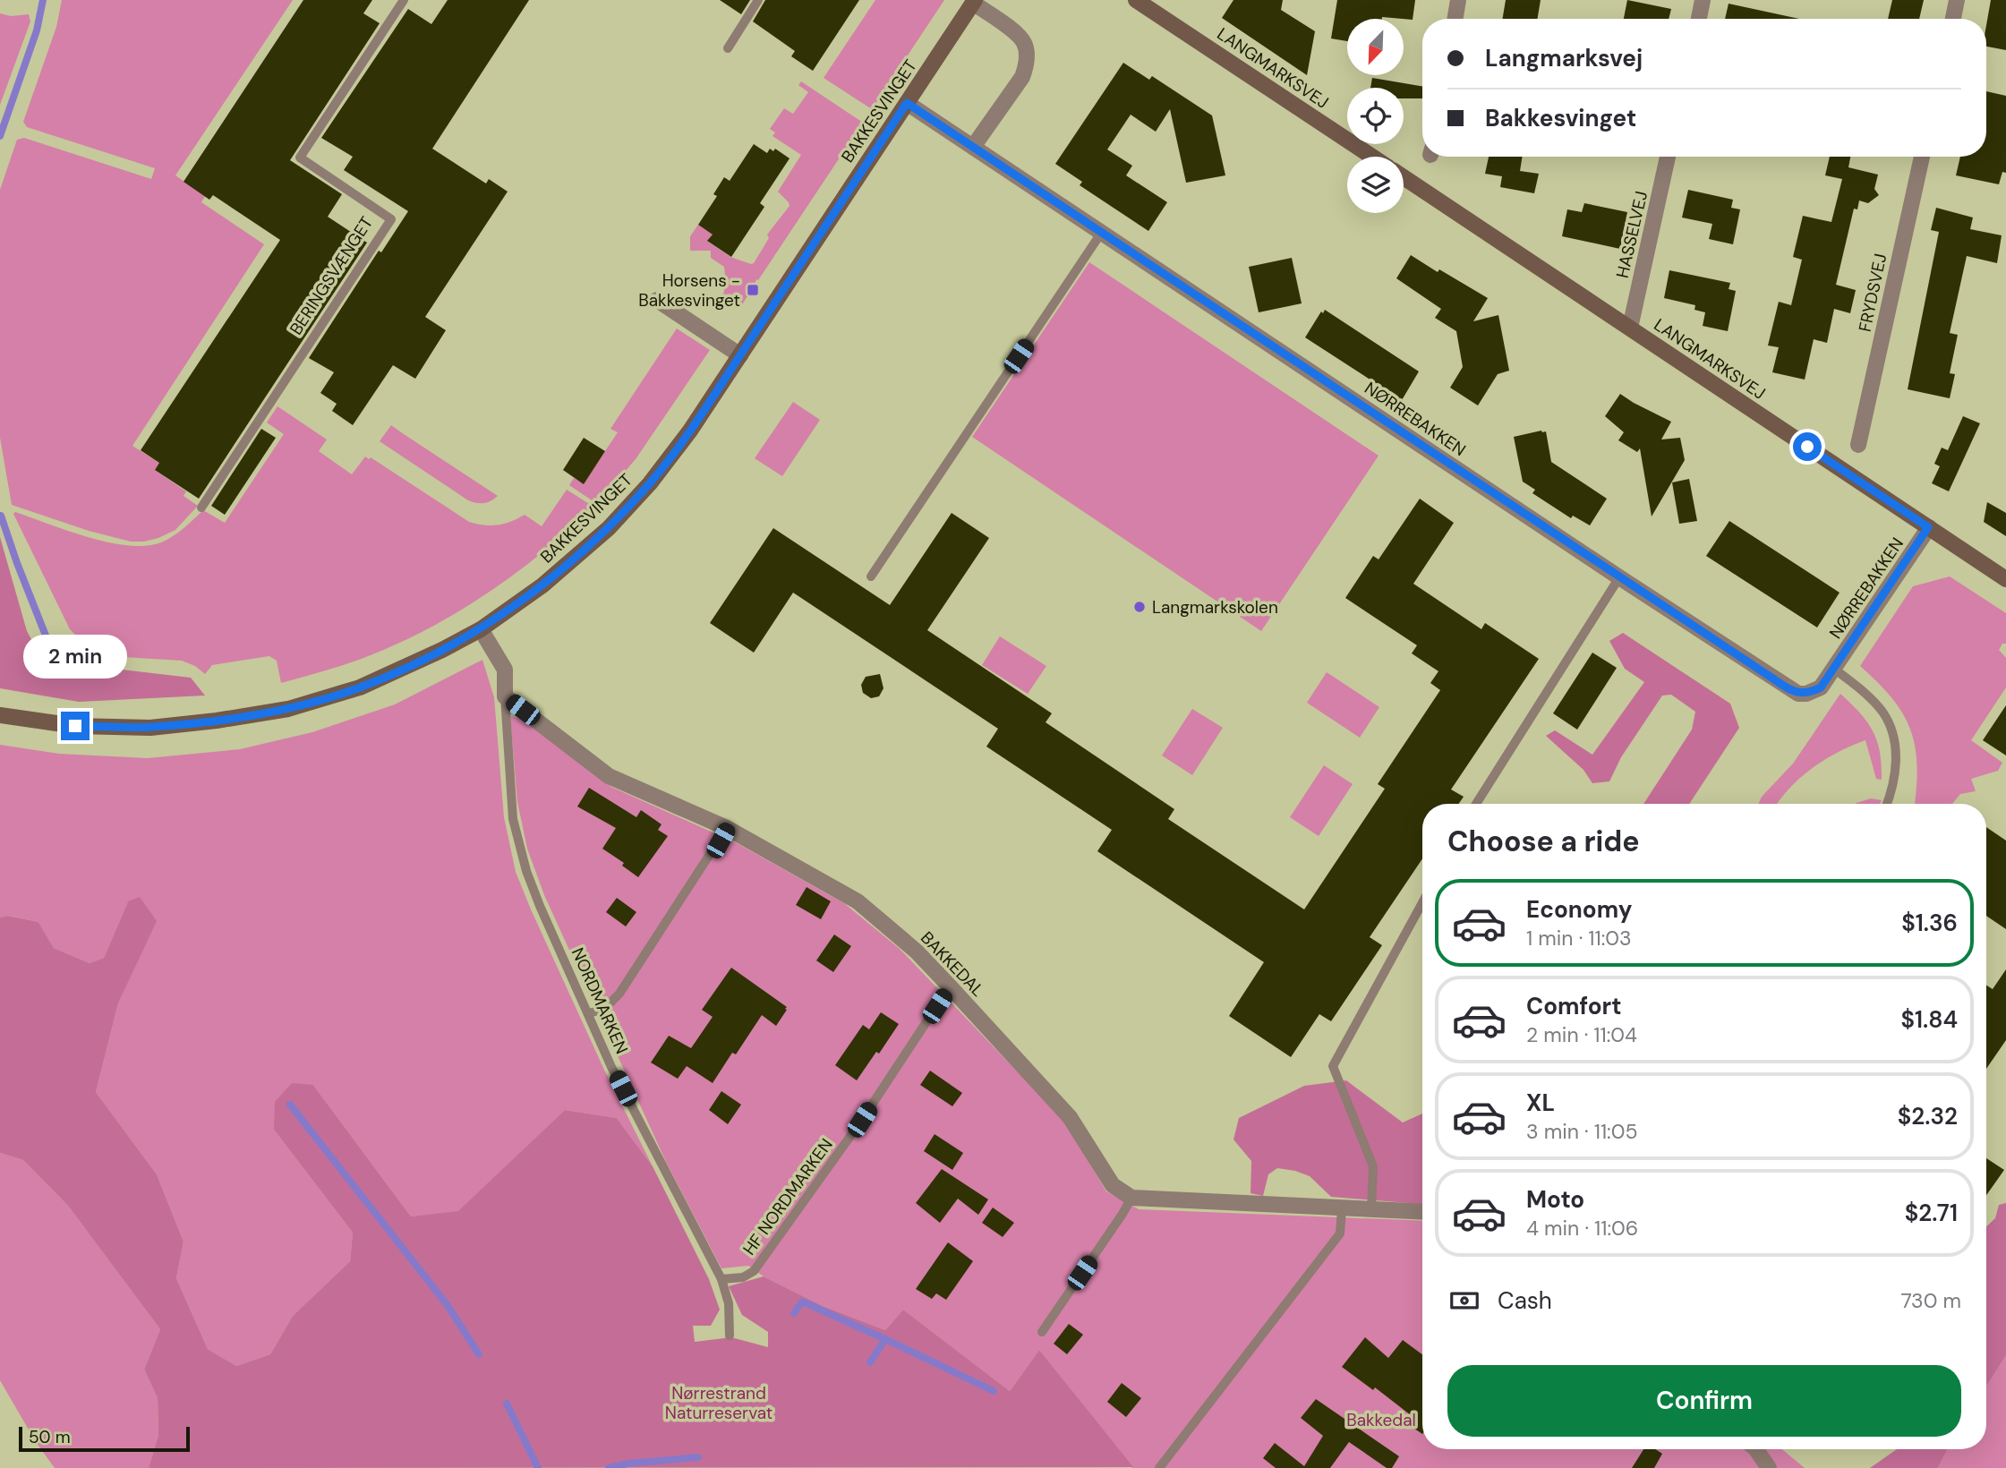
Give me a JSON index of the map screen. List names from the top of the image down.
{
  "streets": {
    "street": [
      "LANGMARKSVEJ",
      "BAKKESVINGET",
      "HASSELVEJ",
      "FRYDSVEJ",
      "NØRREBAKKEN",
      "BAKKEDAL"
    ],
    "lane": ["BERINGSVÆNGET", "NORDMARKEN", "HF NORDMARKEN"]
  },
  "crossings": [
    ["LANGMARKSVEJ", "HASSELVEJ"],
    ["LANGMARKSVEJ", "NØRREBAKKEN"],
    ["BAKKESVINGET", "NØRREBAKKEN"],
    ["BAKKEDAL", "NORDMARKEN"],
    ["BAKKEDAL", "HF NORDMARKEN"],
    ["NORDMARKEN", "HF NORDMARKEN"]
  ],
  "parks": ["Nørrestrand Naturreservat", "Bakkedal"],
  "places": {
    "transit": ["Horsens - Bakkesvinget"],
    "other": ["Langmarkskolen"]
  },
  "scale_bar": "50 m",
  "north": "bottom left",
  "page": {
    "banner": ["Langmarksvej", "Bakkesvinget"],
    "bubble": "2 min",
    "heading": "Choose a ride",
    "list": [
      {
        "name": "Economy",
        "note": "1 min · 11:03",
        "value": "$1.36"
      },
      {
        "name": "Comfort",
        "note": "2 min · 11:04",
        "value": "$1.84"
      },
      {
        "name": "XL",
        "note": "3 min · 11:05",
        "value": "$2.32"
      },
      {
        "name": "Moto",
        "note": "4 min · 11:06",
        "value": "$2.71"
      }
    ],
    "pay": ["Cash", "730 m"],
    "buttons": "Confirm",
    "scale": "50 m"
  }
}
